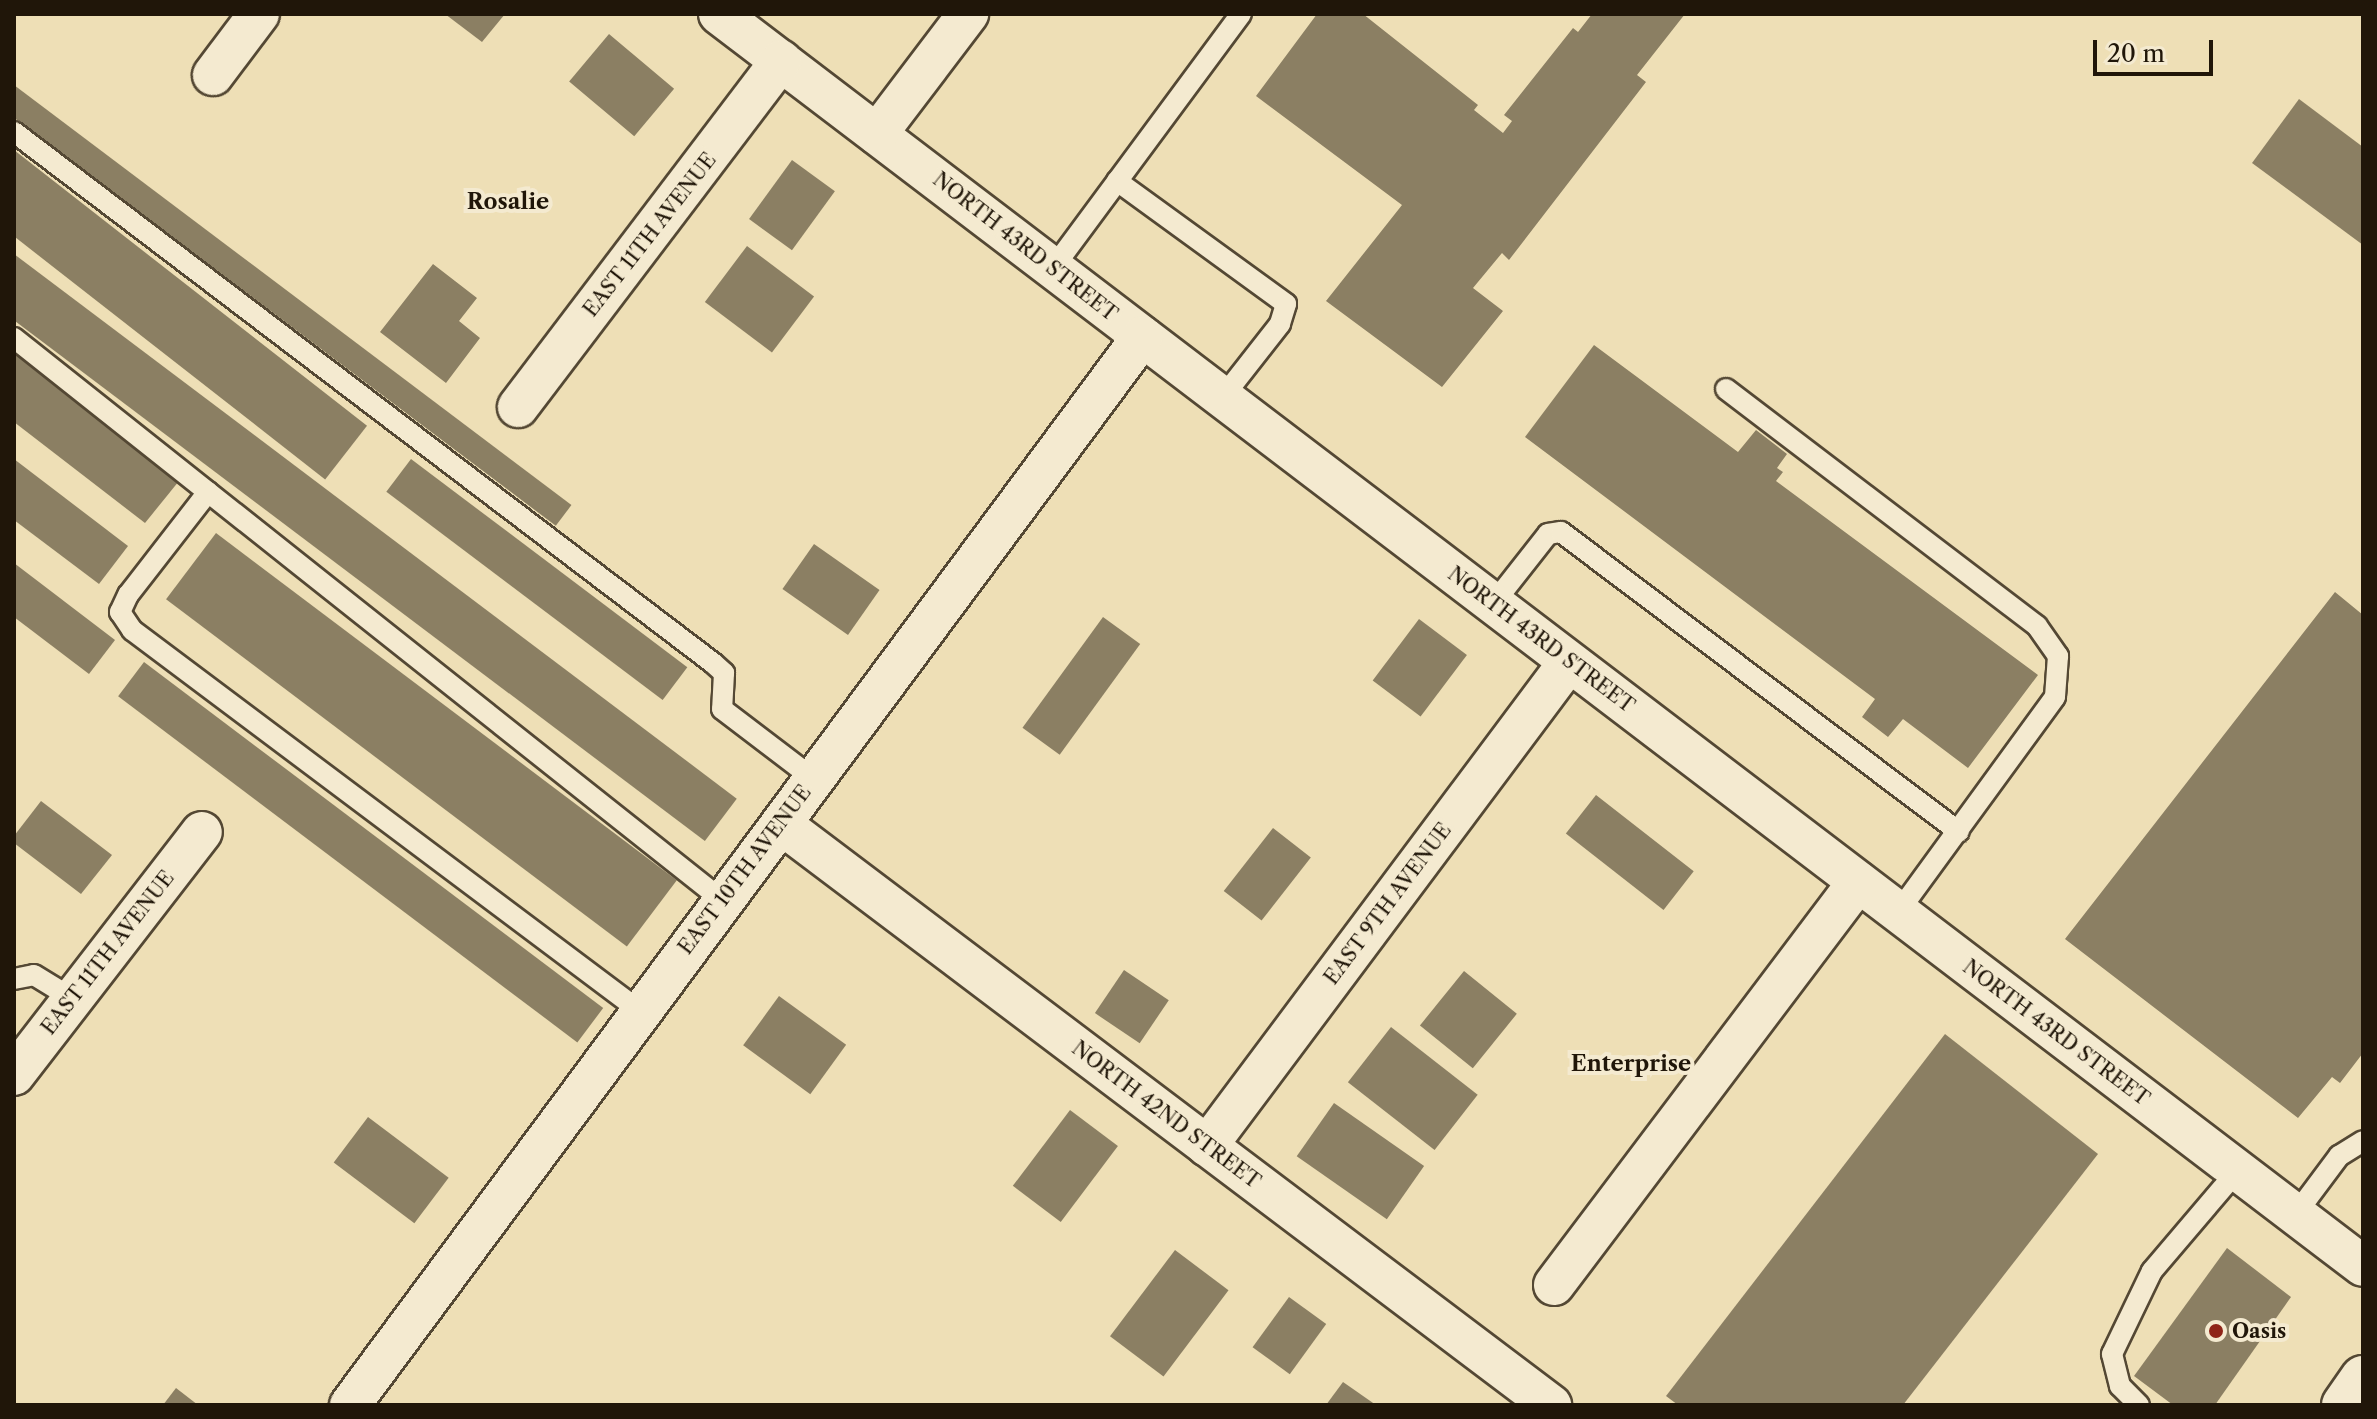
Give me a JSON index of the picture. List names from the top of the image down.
{
  "streets": {
    "street": [
      "EAST 11TH AVENUE",
      "NORTH 43RD STREET",
      "EAST 10TH AVENUE",
      "EAST 9TH AVENUE",
      "NORTH 42ND STREET"
    ]
  },
  "crossings": [
    ["EAST 11TH AVENUE", "NORTH 43RD STREET"],
    ["NORTH 43RD STREET", "EAST 10TH AVENUE"],
    ["NORTH 43RD STREET", "EAST 9TH AVENUE"],
    ["EAST 10TH AVENUE", "NORTH 42ND STREET"],
    ["EAST 9TH AVENUE", "NORTH 42ND STREET"]
  ],
  "districts": ["Rosalie", "Enterprise"],
  "places": ["Oasis"],
  "scale_bar": "20 m"
}
